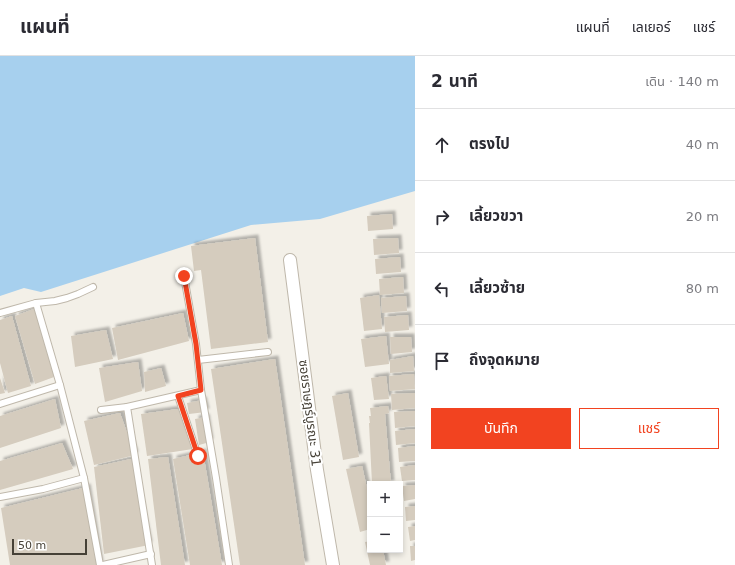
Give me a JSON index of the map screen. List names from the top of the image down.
{
  "streets": {
    "street": ["ซอยราษฎร์บูรณะ 31"]
  },
  "scale_bar": "50 m",
  "page": {
    "header": "แผนที่",
    "nav": ["แผนที่", "เลเยอร์", "แชร์"],
    "heading": ["2 นาที", "เดิน · 140 m"],
    "list": [
      ["ตรงไป", "40 m"],
      ["เลี้ยวขวา", "20 m"],
      ["เลี้ยวซ้าย", "80 m"],
      "ถึงจุดหมาย"
    ],
    "buttons": ["บันทึก", "แชร์"],
    "map_buttons": ["+", "−"],
    "scale": "50 m"
  }
}
